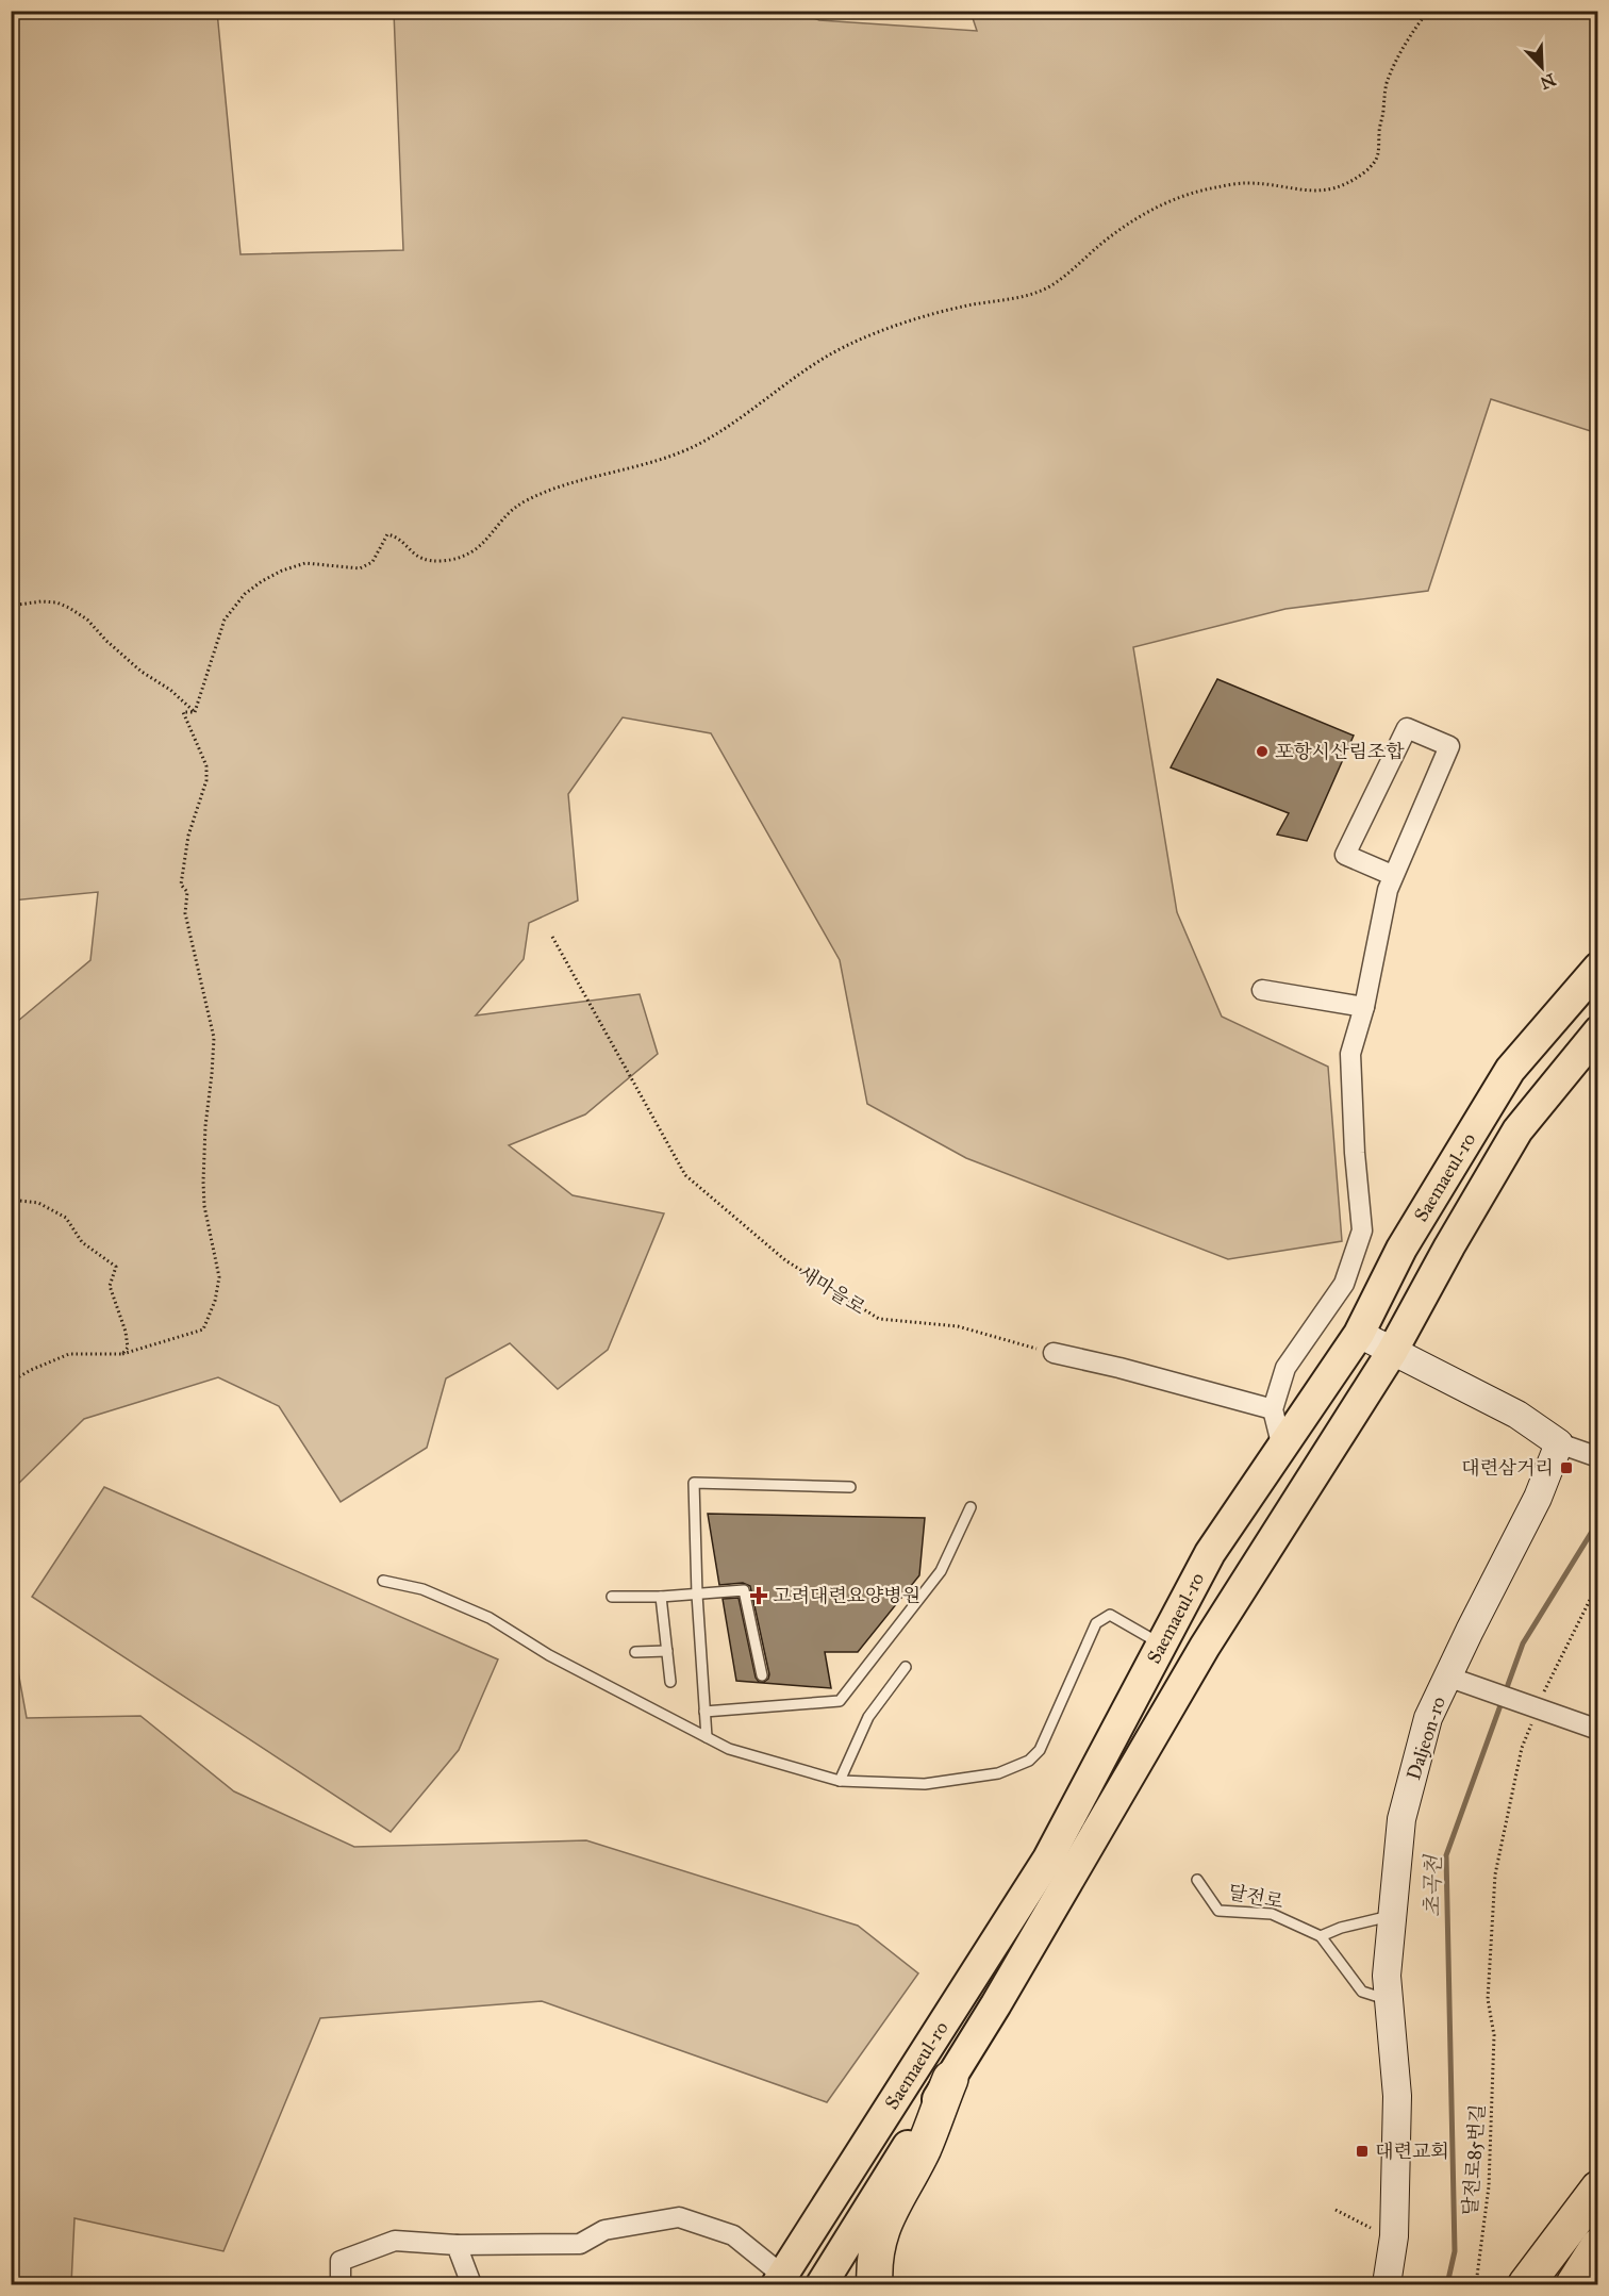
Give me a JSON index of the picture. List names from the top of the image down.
{
  "streets": {
    "main road": ["Saemaeul-ro"],
    "street": ["Daljeon-ro"],
    "lane": ["달전로"],
    "path": ["새마을로", "달전로85번길"]
  },
  "water": ["초곡천"],
  "places": {
    "other": ["포항시산림조합"],
    "transit": ["대련삼거리", "대련교회"],
    "health": ["고려대련요양병원"]
  },
  "north": "bottom right"
}
